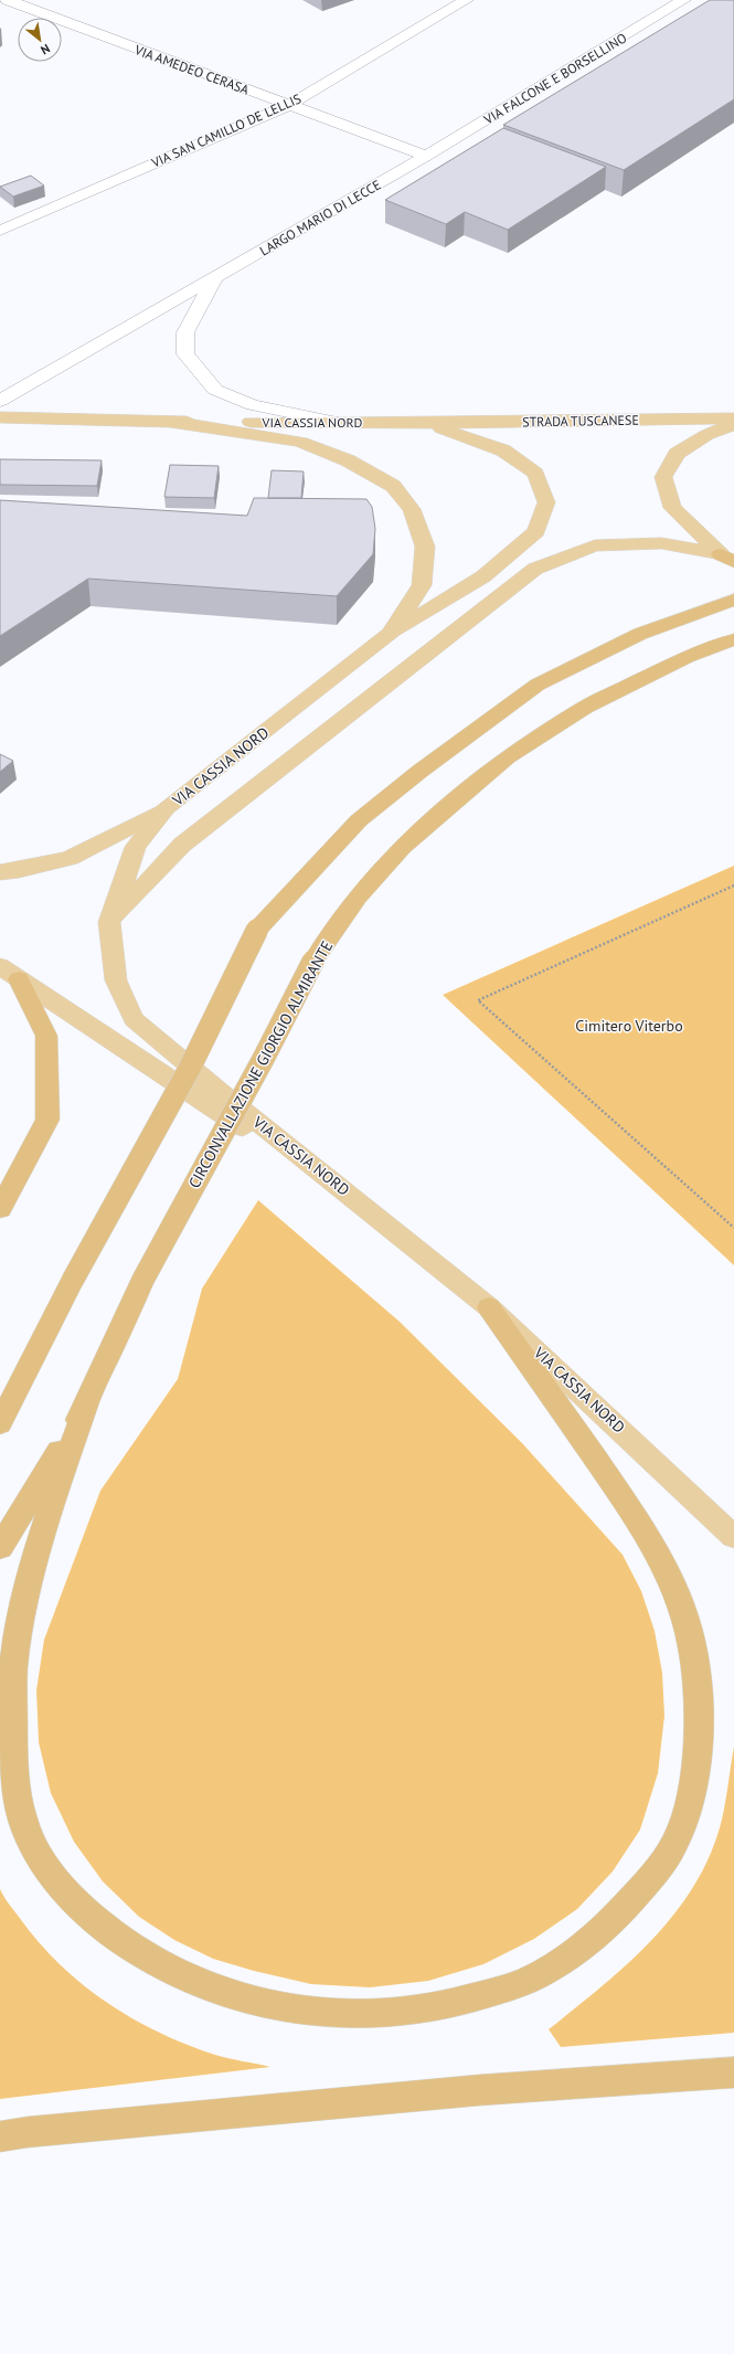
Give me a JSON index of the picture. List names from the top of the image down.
{
  "streets": {
    "highway": ["CIRCONVALLAZIONE GIORGIO ALMIRANTE"],
    "main road": ["STRADA TUSCANESE", "VIA CASSIA NORD"],
    "street": [
      "VIA AMEDEO CERASA",
      "VIA FALCONE E BORSELLINO",
      "VIA SAN CAMILLO DE LELLIS",
      "LARGO MARIO DI LECCE"
    ]
  },
  "crossings": [
    ["VIA AMEDEO CERASA", "VIA FALCONE E BORSELLINO"],
    ["VIA AMEDEO CERASA", "VIA SAN CAMILLO DE LELLIS"],
    ["VIA AMEDEO CERASA", "LARGO MARIO DI LECCE"],
    ["VIA FALCONE E BORSELLINO", "LARGO MARIO DI LECCE"],
    ["STRADA TUSCANESE", "VIA CASSIA NORD"]
  ],
  "parks": ["Cimitero Viterbo"],
  "north": "bottom right"
}
